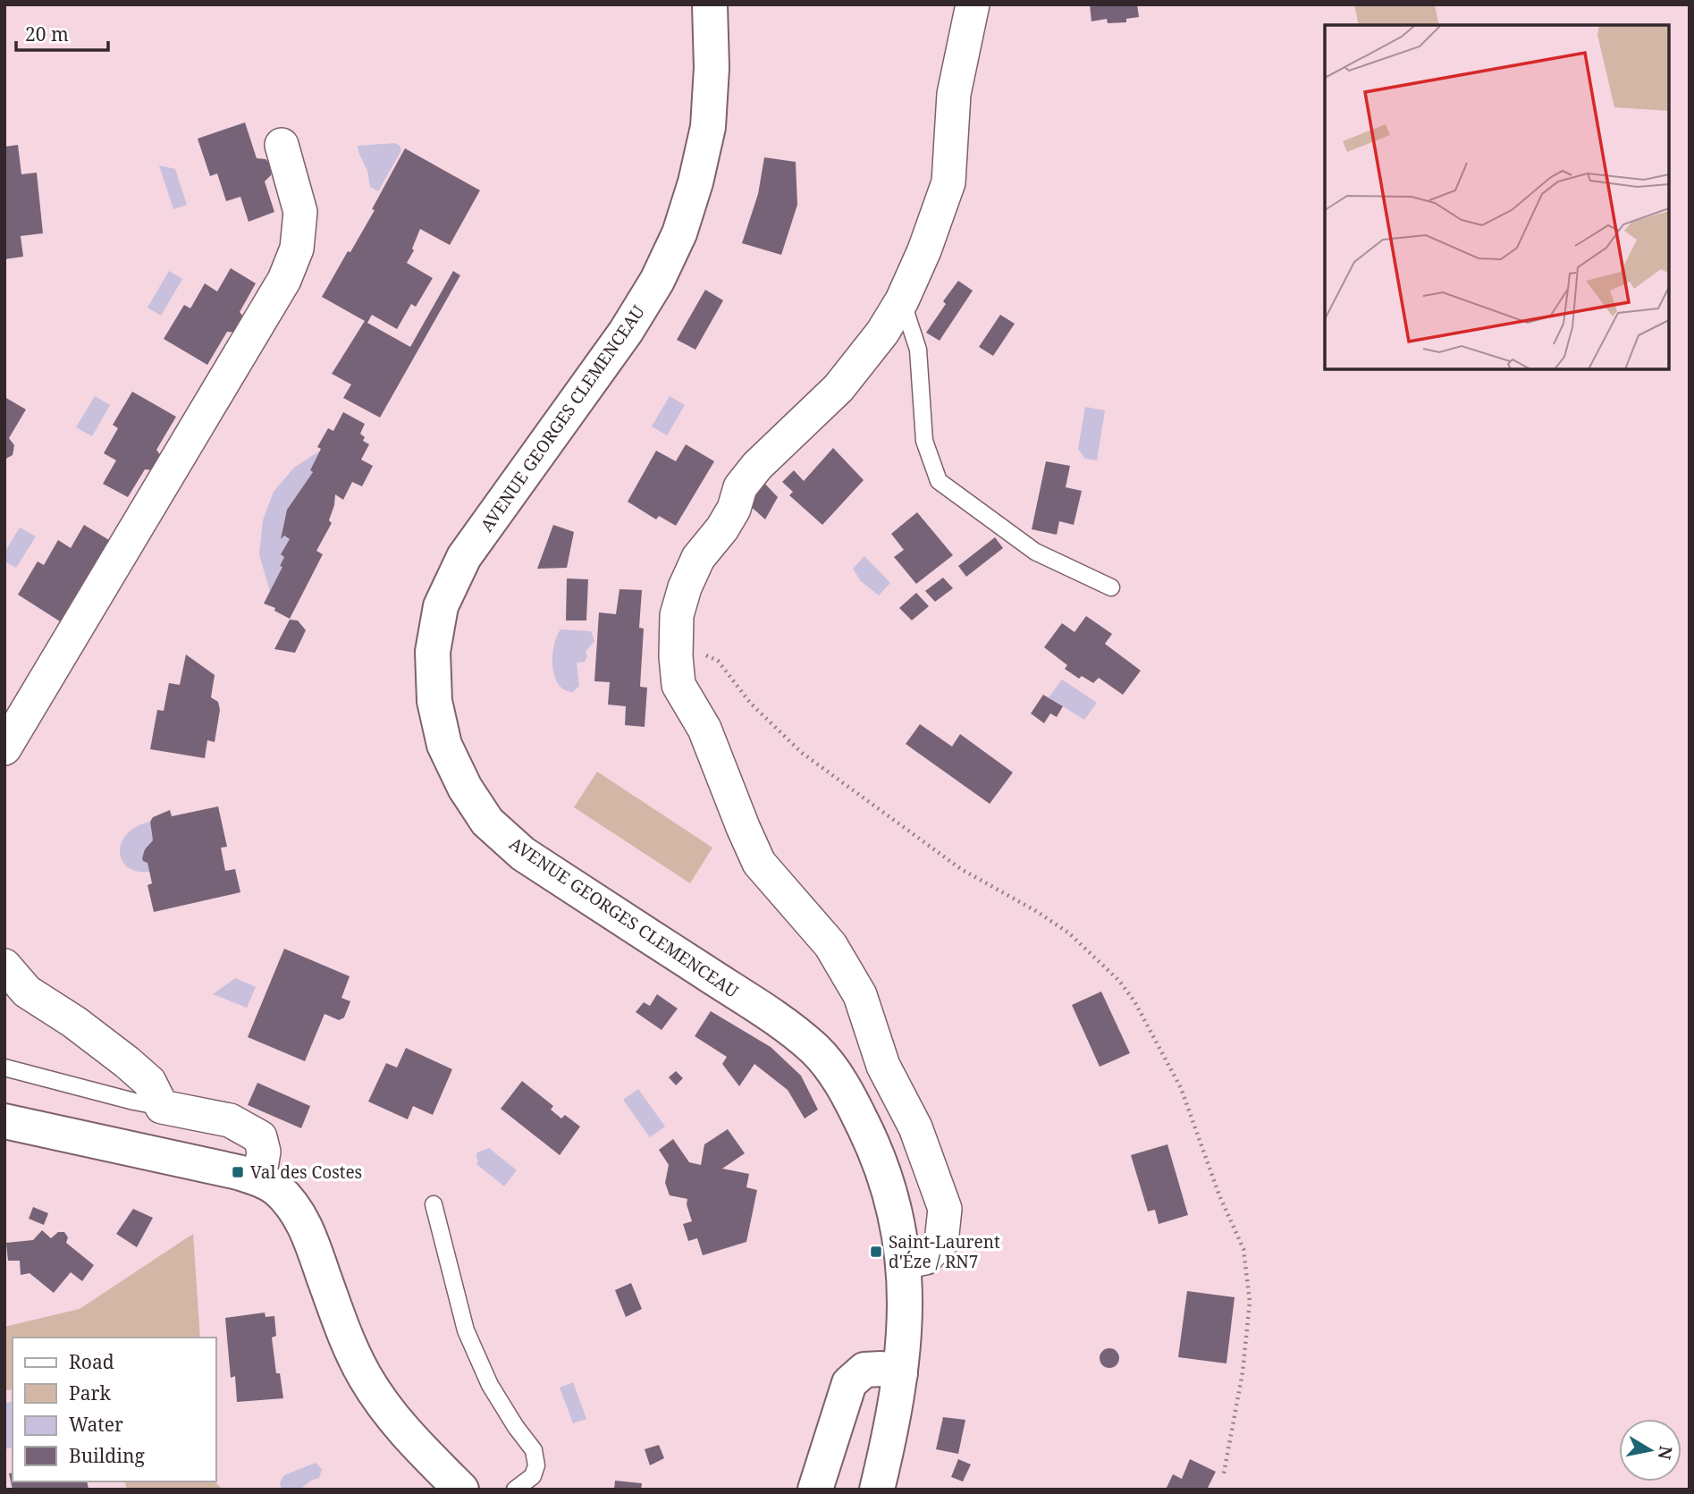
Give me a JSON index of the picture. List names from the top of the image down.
{
  "streets": {
    "main road": ["AVENUE GEORGES CLEMENCEAU"]
  },
  "places": {
    "transit": ["Val des Costes", "Saint-Laurent d'Éze / RN7"]
  },
  "legend": [
    "Road",
    "Park",
    "Water",
    "Building"
  ],
  "scale_bar": "20 m",
  "north": "right"
}
